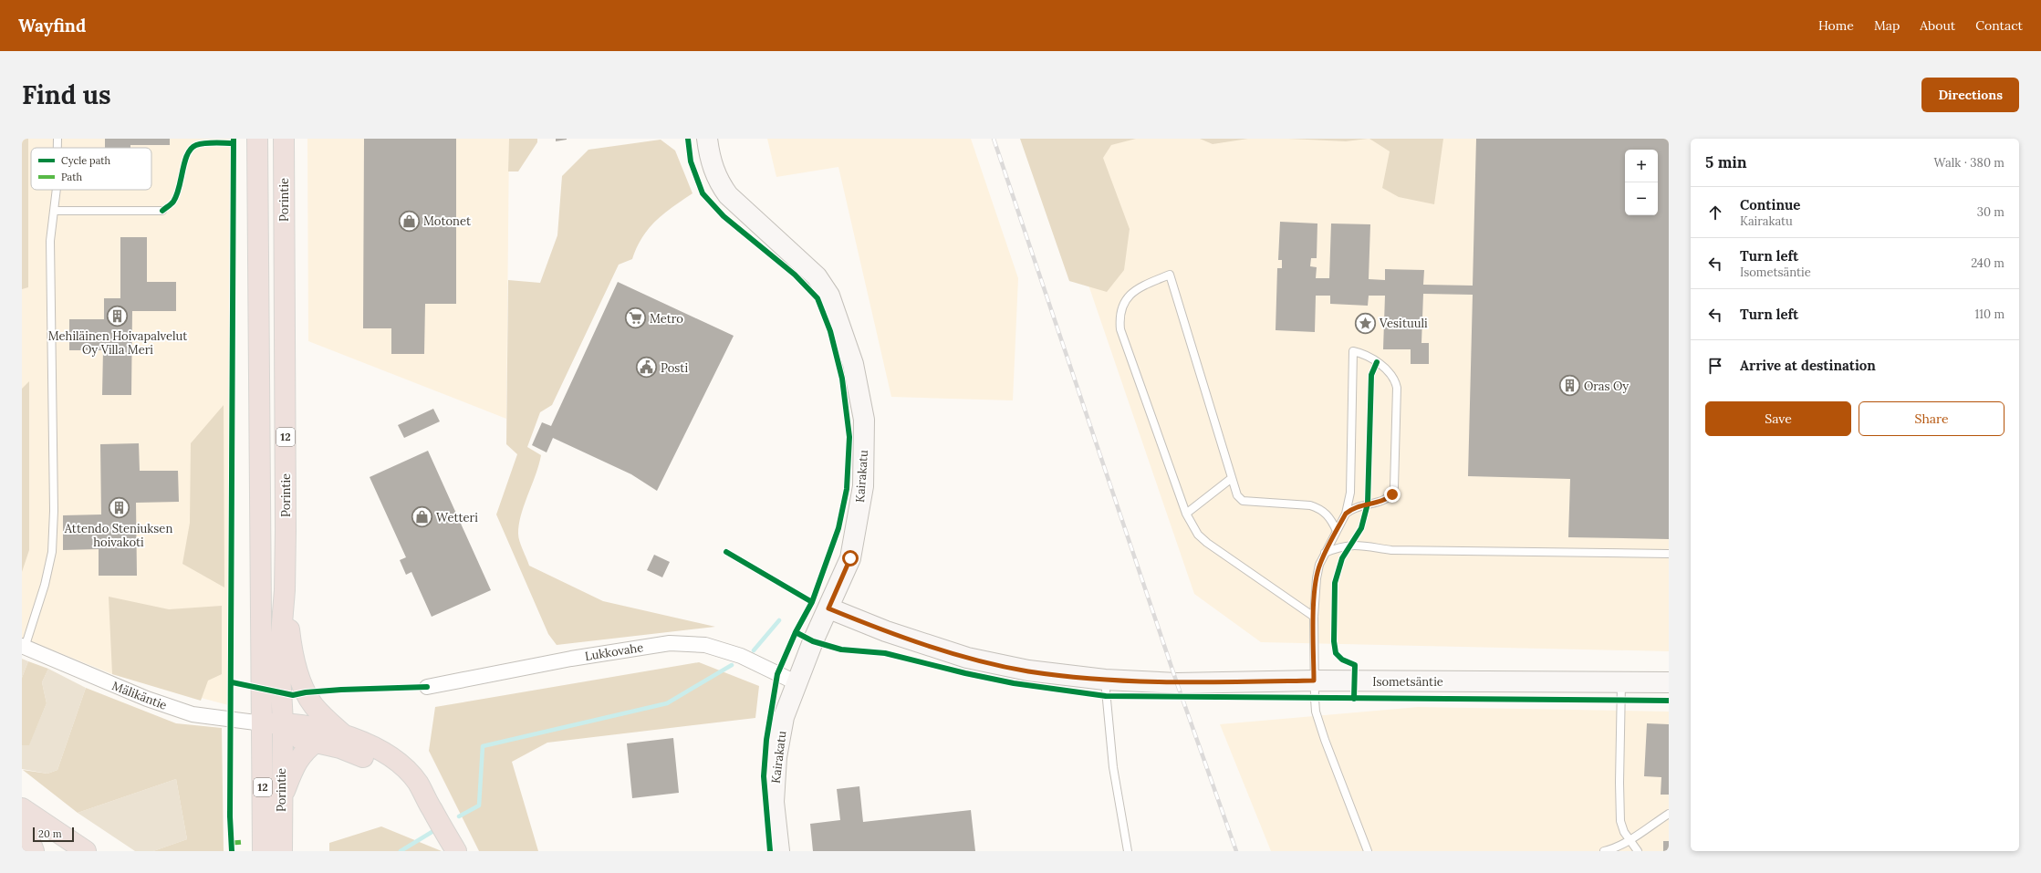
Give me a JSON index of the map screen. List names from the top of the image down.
{
  "streets": {
    "highway": ["Porintie", "12"],
    "main road": ["Kairakatu", "Isometsäntie"],
    "street": ["Lukkovahe", "Mälikäntie"]
  },
  "crossings": [
    ["Porintie", "Mälikäntie"],
    ["Kairakatu", "Lukkovahe"],
    ["Kairakatu", "Isometsäntie"]
  ],
  "places": {
    "shop": ["Motonet", "Wetteri"],
    "building": ["Mehiläinen Hoivapalvelut Oy Villa Meri", "Oras Oy", "Attendo Steniuksen hoivakoti"],
    "supermarket": ["Metro"],
    "place": ["Vesituuli"],
    "public building": ["Posti"]
  },
  "legend": ["Cycle path", "Path"],
  "scale_bar": "20 m",
  "page": {
    "header": "Wayfind",
    "nav": [
      "Home",
      "Map",
      "About",
      "Contact"
    ],
    "buttons": [
      "Directions",
      ["Save", "Share"]
    ],
    "title": "Find us",
    "heading": ["5 min", "Walk · 380 m"],
    "map_buttons": ["+", "−"],
    "list": [
      ["Continue", "Kairakatu", "30 m"],
      ["Turn left", "Isometsäntie", "240 m"],
      ["Turn left", "110 m"],
      "Arrive at destination"
    ],
    "scale": "20 m"
  }
}
